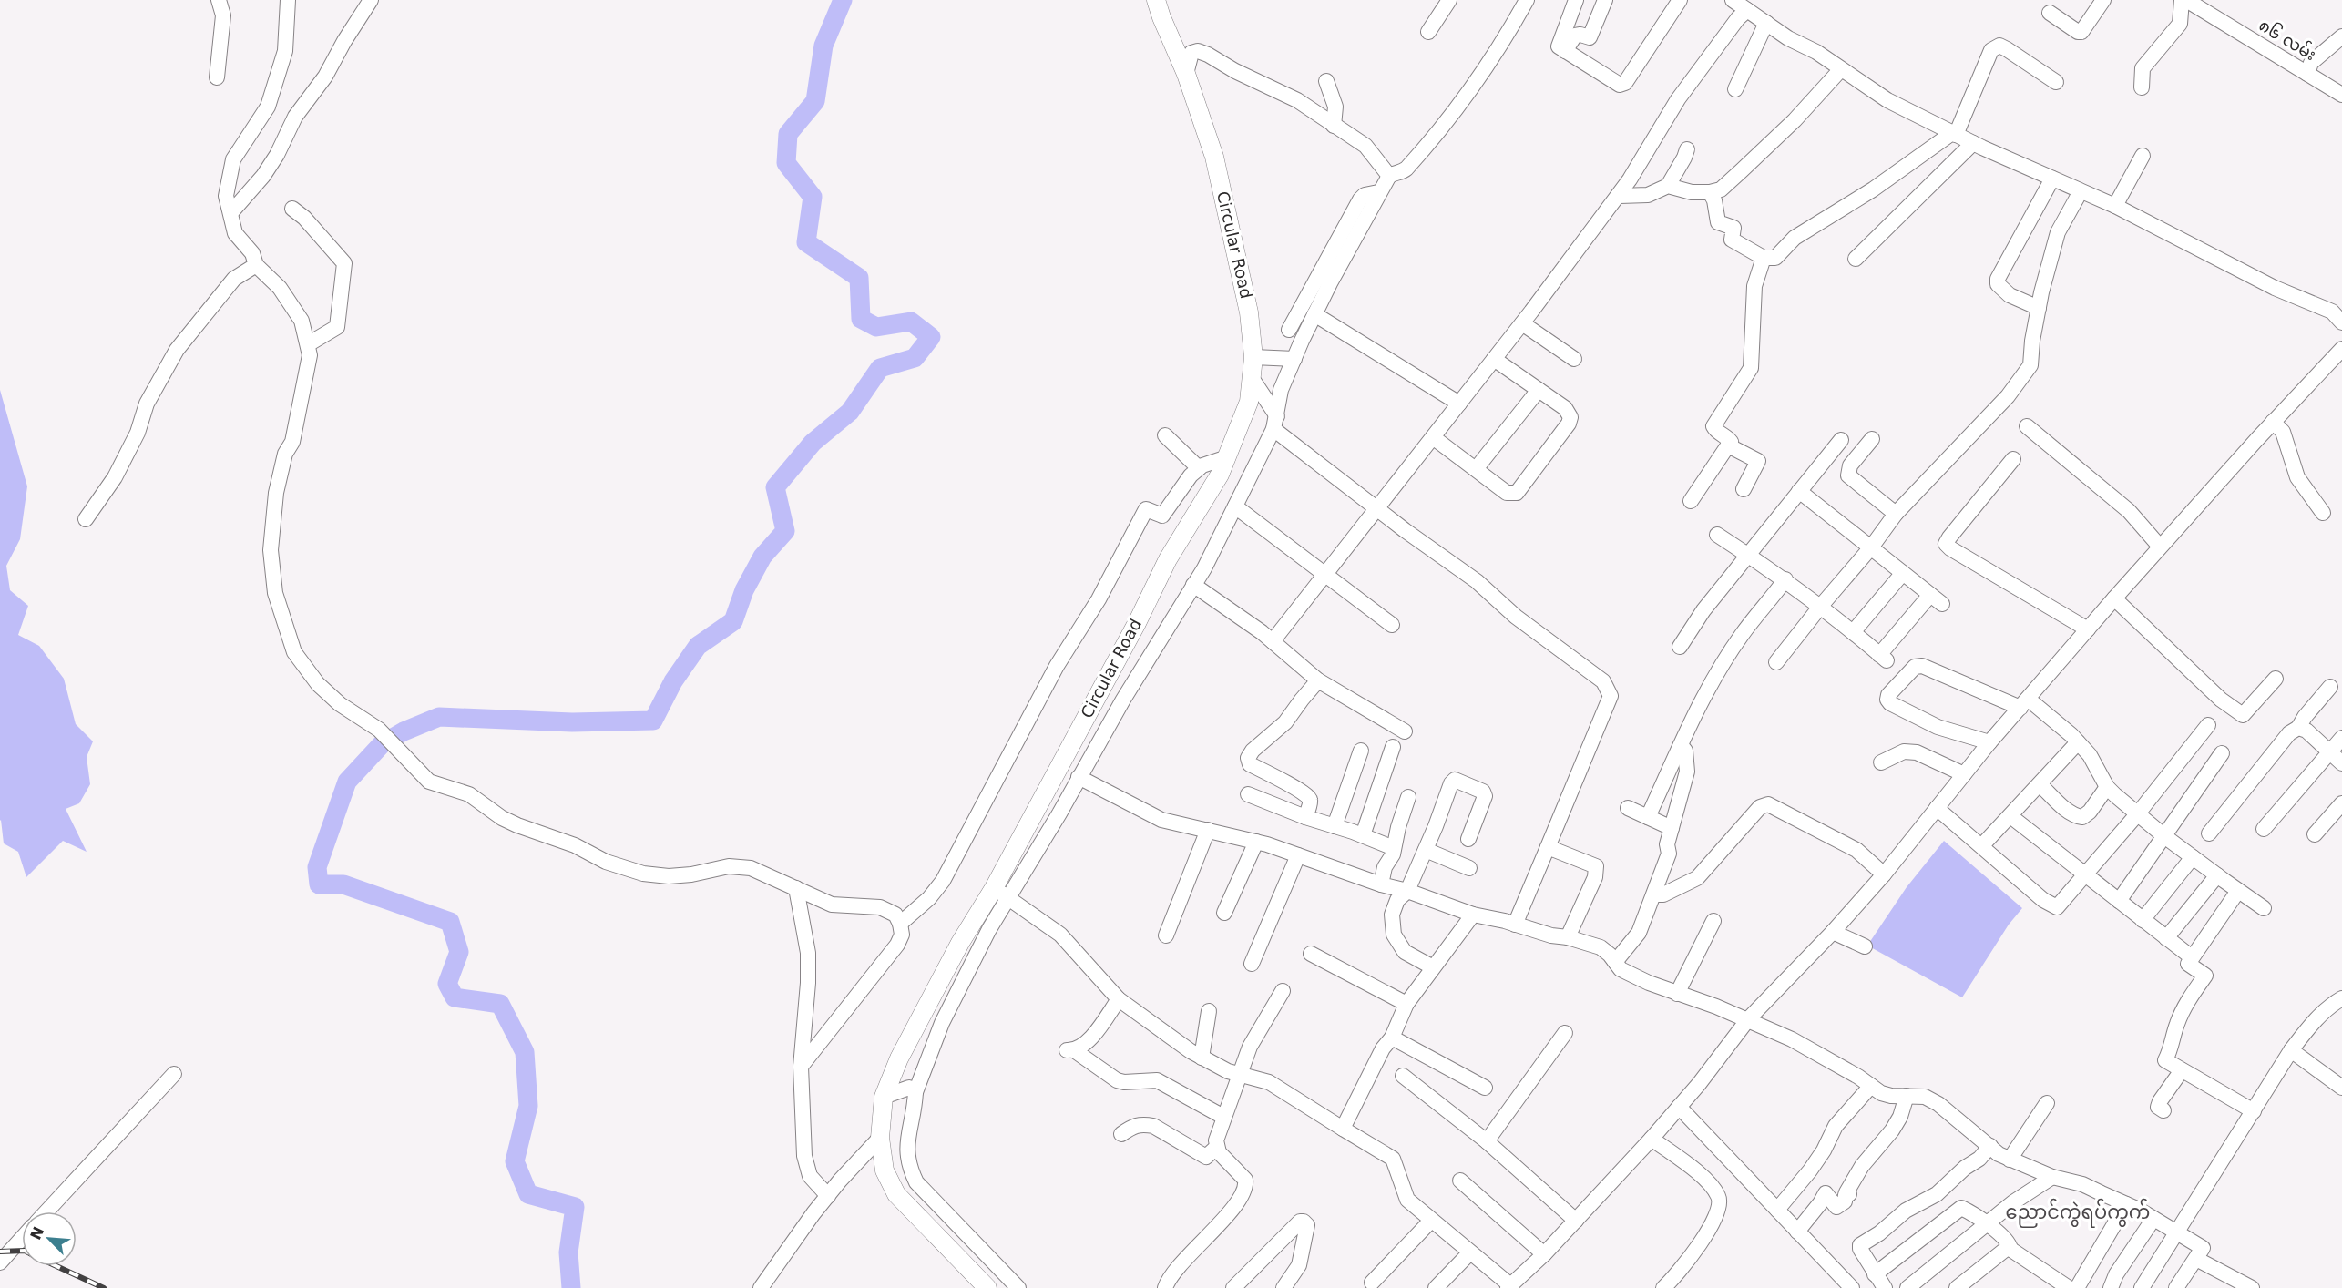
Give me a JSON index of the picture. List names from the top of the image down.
{
  "streets": {
    "main road": ["Circular Road"],
    "street": ["၈၆ လမ်း"]
  },
  "districts": ["ညောင်ကွဲရပ်ကွက်"],
  "north": "top left"
}
